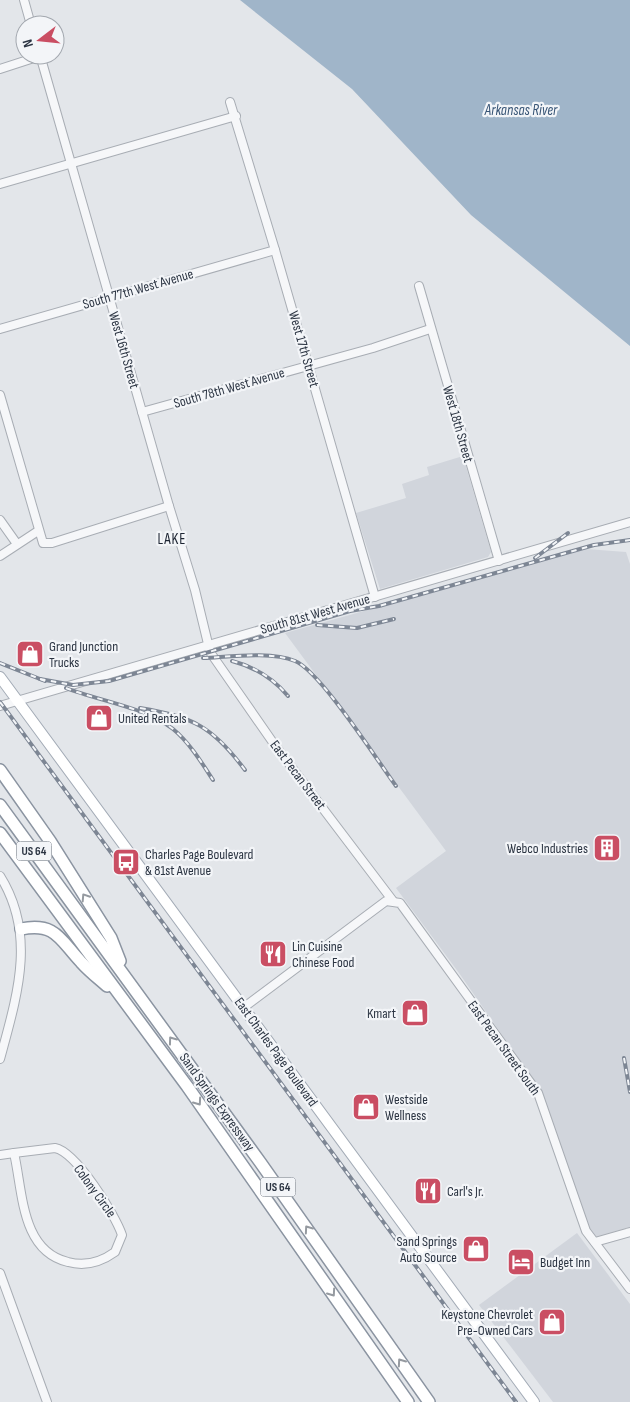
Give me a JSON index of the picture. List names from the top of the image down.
{
  "streets": {
    "highway": ["US 64", "Sand Springs Expressway"],
    "main road": ["East Charles Page Boulevard"],
    "street": [
      "South 77th West Avenue",
      "West 17th Street",
      "West 16th Street",
      "South 78th West Avenue",
      "West 18th Street",
      "South 81st West Avenue",
      "East Pecan Street",
      "East Pecan Street South",
      "Colony Circle"
    ]
  },
  "crossings": [
    ["South 77th West Avenue", "West 17th Street"],
    ["South 77th West Avenue", "West 16th Street"],
    ["West 17th Street", "South 78th West Avenue"],
    ["West 17th Street", "South 81st West Avenue"],
    ["West 16th Street", "South 78th West Avenue"],
    ["West 16th Street", "South 81st West Avenue"],
    ["West 16th Street", "East Pecan Street"],
    ["South 78th West Avenue", "West 18th Street"],
    ["West 18th Street", "South 81st West Avenue"],
    ["South 81st West Avenue", "East Pecan Street"],
    ["South 81st West Avenue", "East Charles Page Boulevard"],
    ["East Pecan Street", "East Pecan Street South"]
  ],
  "districts": ["LAKE"],
  "water": ["Arkansas River"],
  "places": {
    "shop": [
      "Grand Junction Trucks",
      "United Rentals",
      "Kmart",
      "Westside Wellness",
      "Sand Springs Auto Source",
      "Keystone Chevrolet Pre-Owned Cars"
    ],
    "building": ["Webco Industries"],
    "bus stop": ["Charles Page Boulevard & 81st Avenue"],
    "restaurant": ["Lin Cuisine Chinese Food", "Carl's Jr."],
    "hotel": ["Budget Inn"]
  },
  "north": "left"
}
